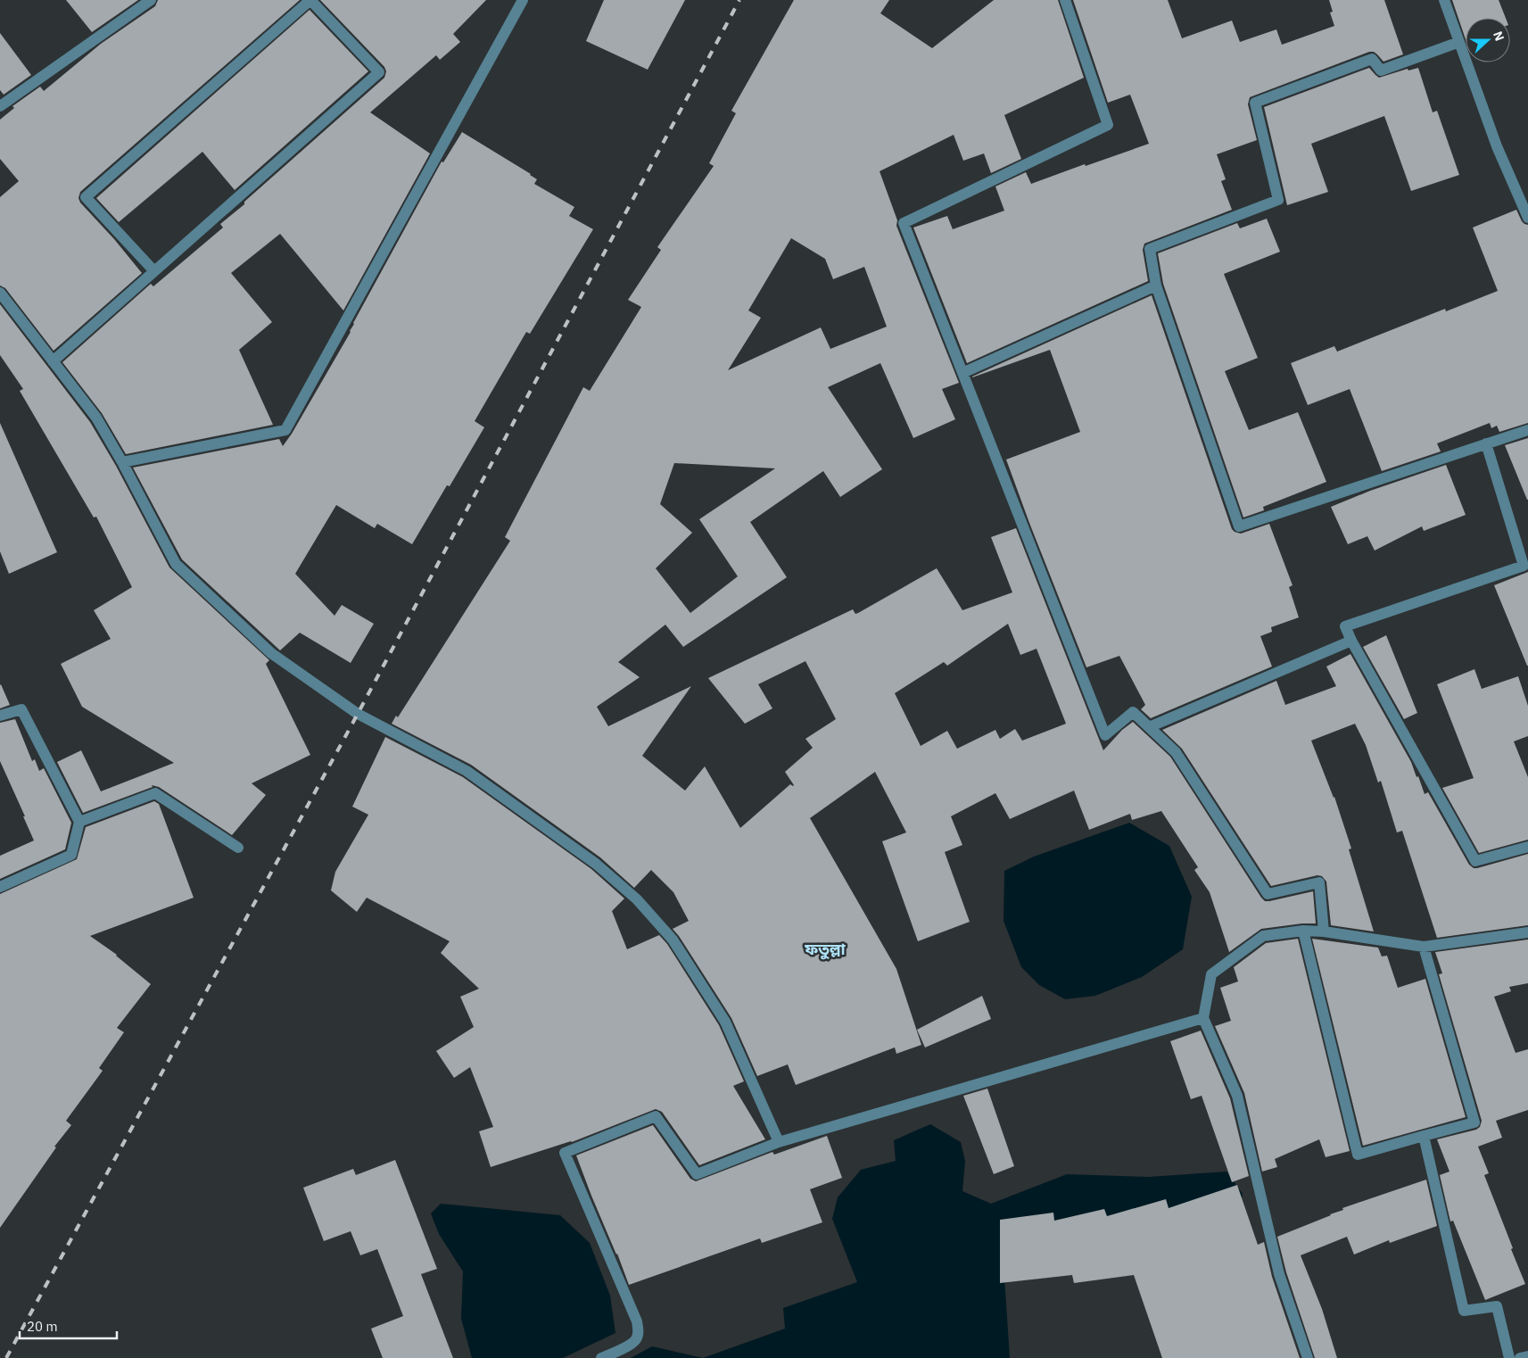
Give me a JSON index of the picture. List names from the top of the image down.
{
  "districts": ["ফতুল্লা"],
  "scale_bar": "20 m",
  "north": "right"
}
